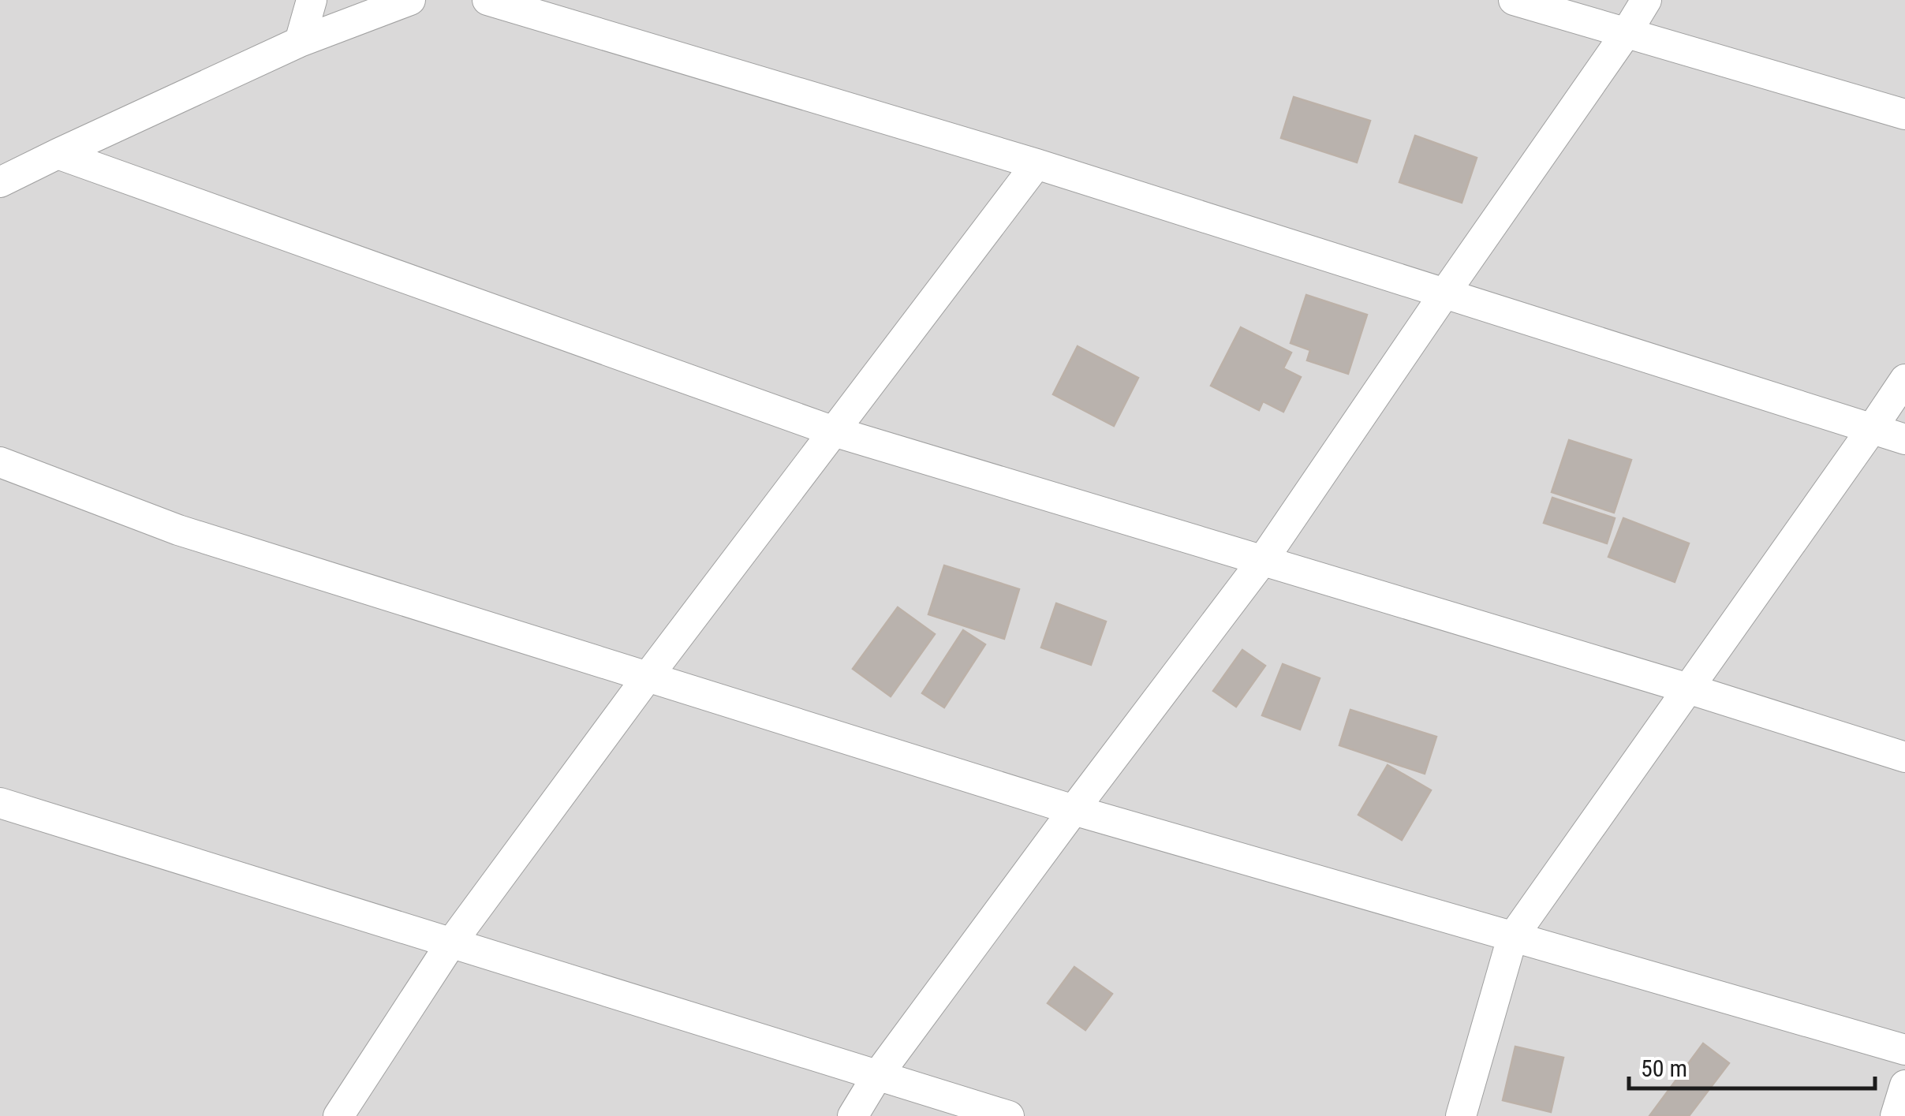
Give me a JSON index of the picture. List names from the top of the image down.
{
  "scale_bar": "50 m"
}
